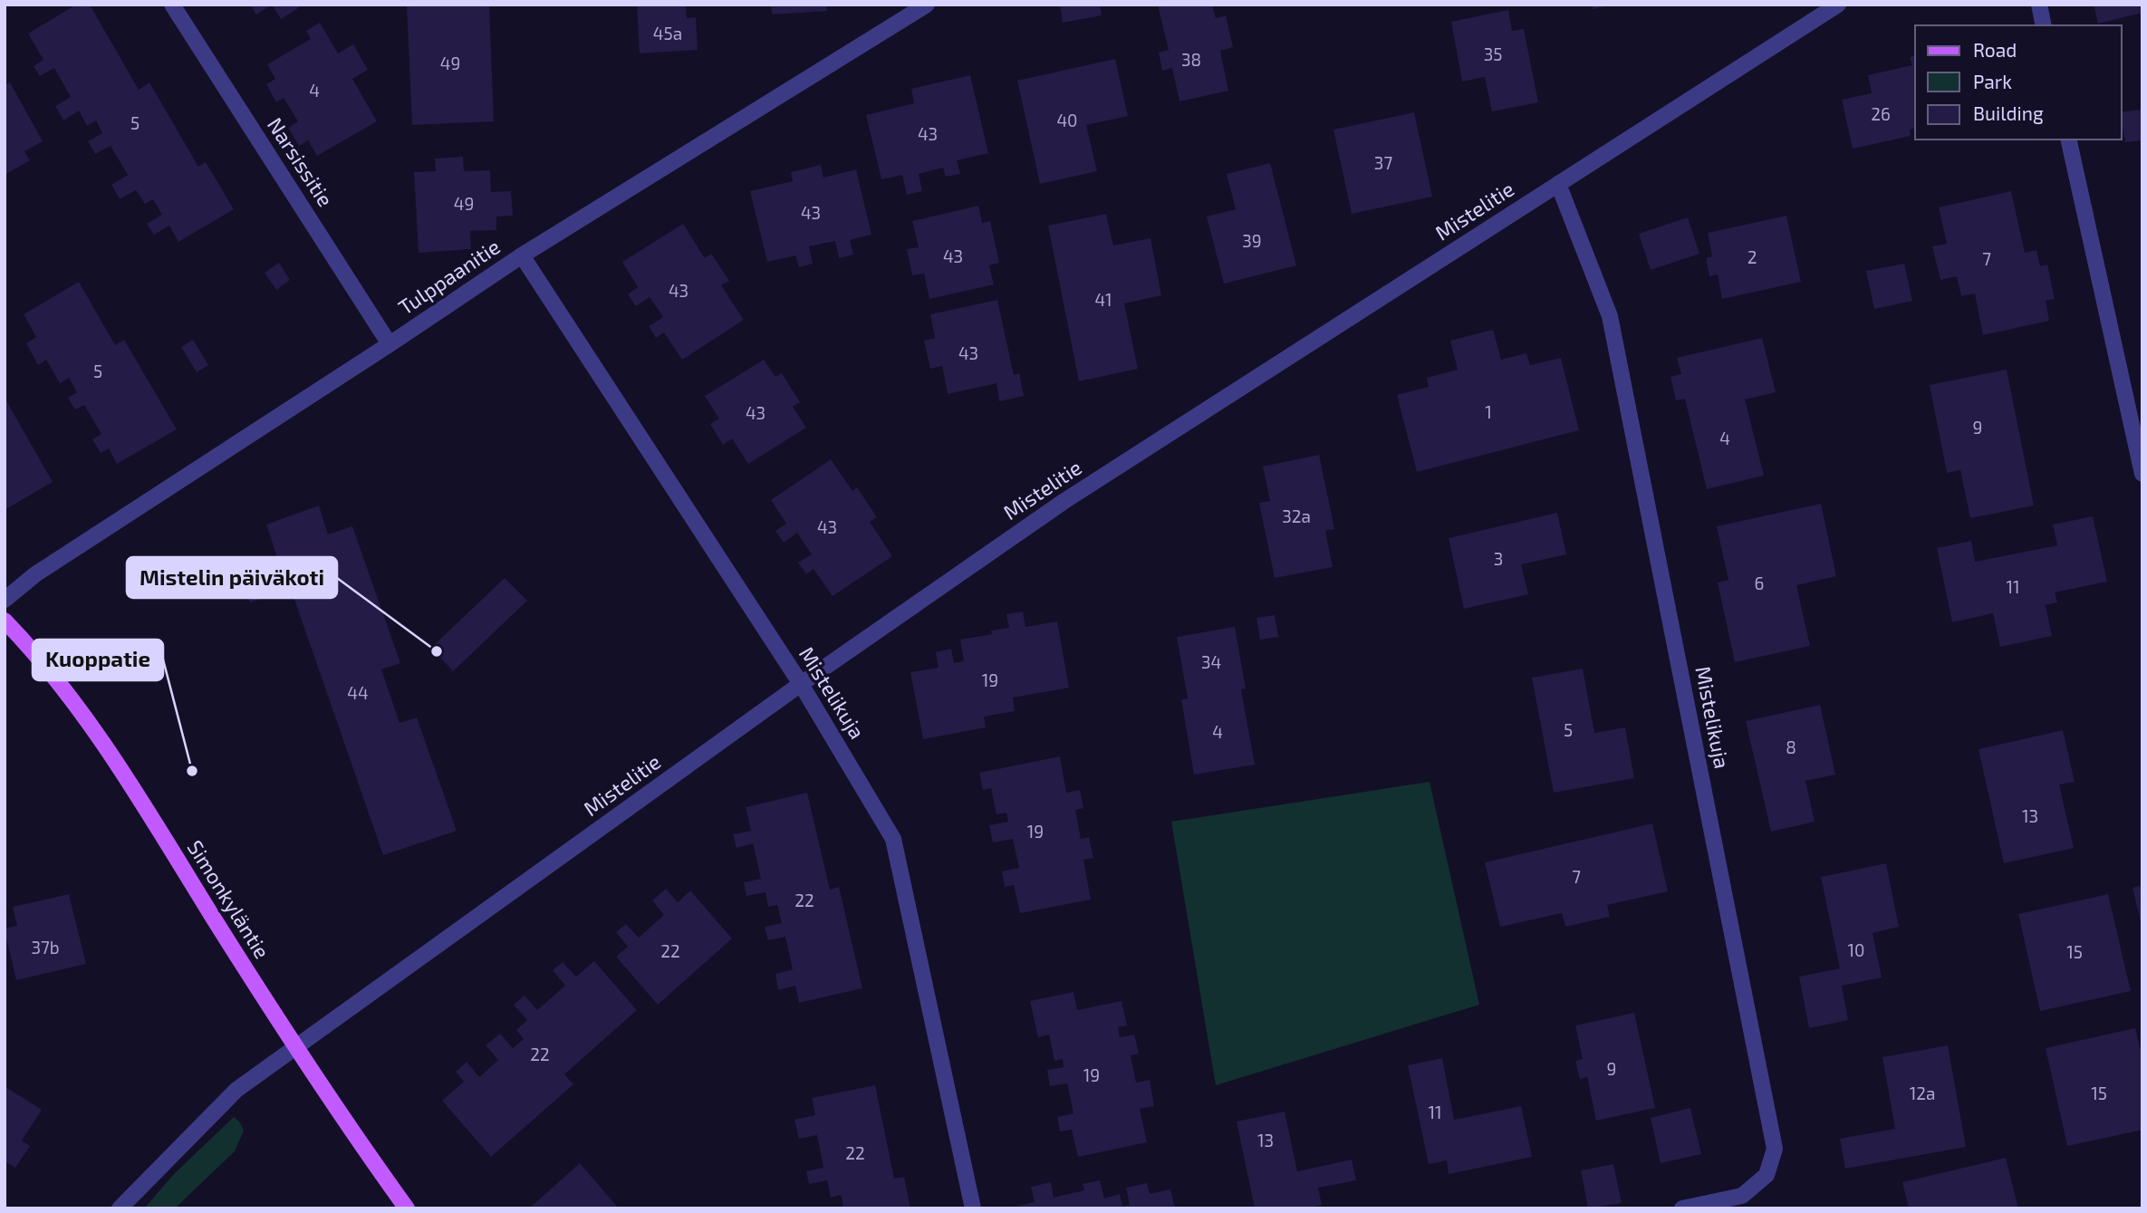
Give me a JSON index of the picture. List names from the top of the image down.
{
  "streets": {
    "main road": ["Simonkyläntie"],
    "street": [
      "Narsissitie",
      "Mistelitie",
      "Tulppaanitie",
      "Mistelikuja"
    ]
  },
  "crossings": [
    ["Narsissitie", "Tulppaanitie"],
    ["Mistelitie", "Mistelikuja"],
    ["Mistelitie", "Simonkyläntie"],
    ["Tulppaanitie", "Mistelikuja"]
  ],
  "places": ["Mistelin päiväkoti", "Kuoppatie"],
  "house_numbers": [
    "45a",
    "35",
    "38",
    "49",
    "4",
    "26",
    "40",
    "5",
    "43",
    "37",
    "49",
    "43",
    "39",
    "43",
    "2",
    "7",
    "43",
    "41",
    "43",
    "5",
    "1",
    "43",
    "9",
    "4",
    "32a",
    "43",
    "3",
    "6",
    "11",
    "34",
    "19",
    "44",
    "5",
    "4",
    "8",
    "13",
    "19",
    "7",
    "22",
    "37b",
    "10",
    "22",
    "15",
    "22",
    "9",
    "19",
    "12a",
    "15",
    "11",
    "13",
    "22"
  ],
  "legend": ["Road", "Park", "Building"]
}
